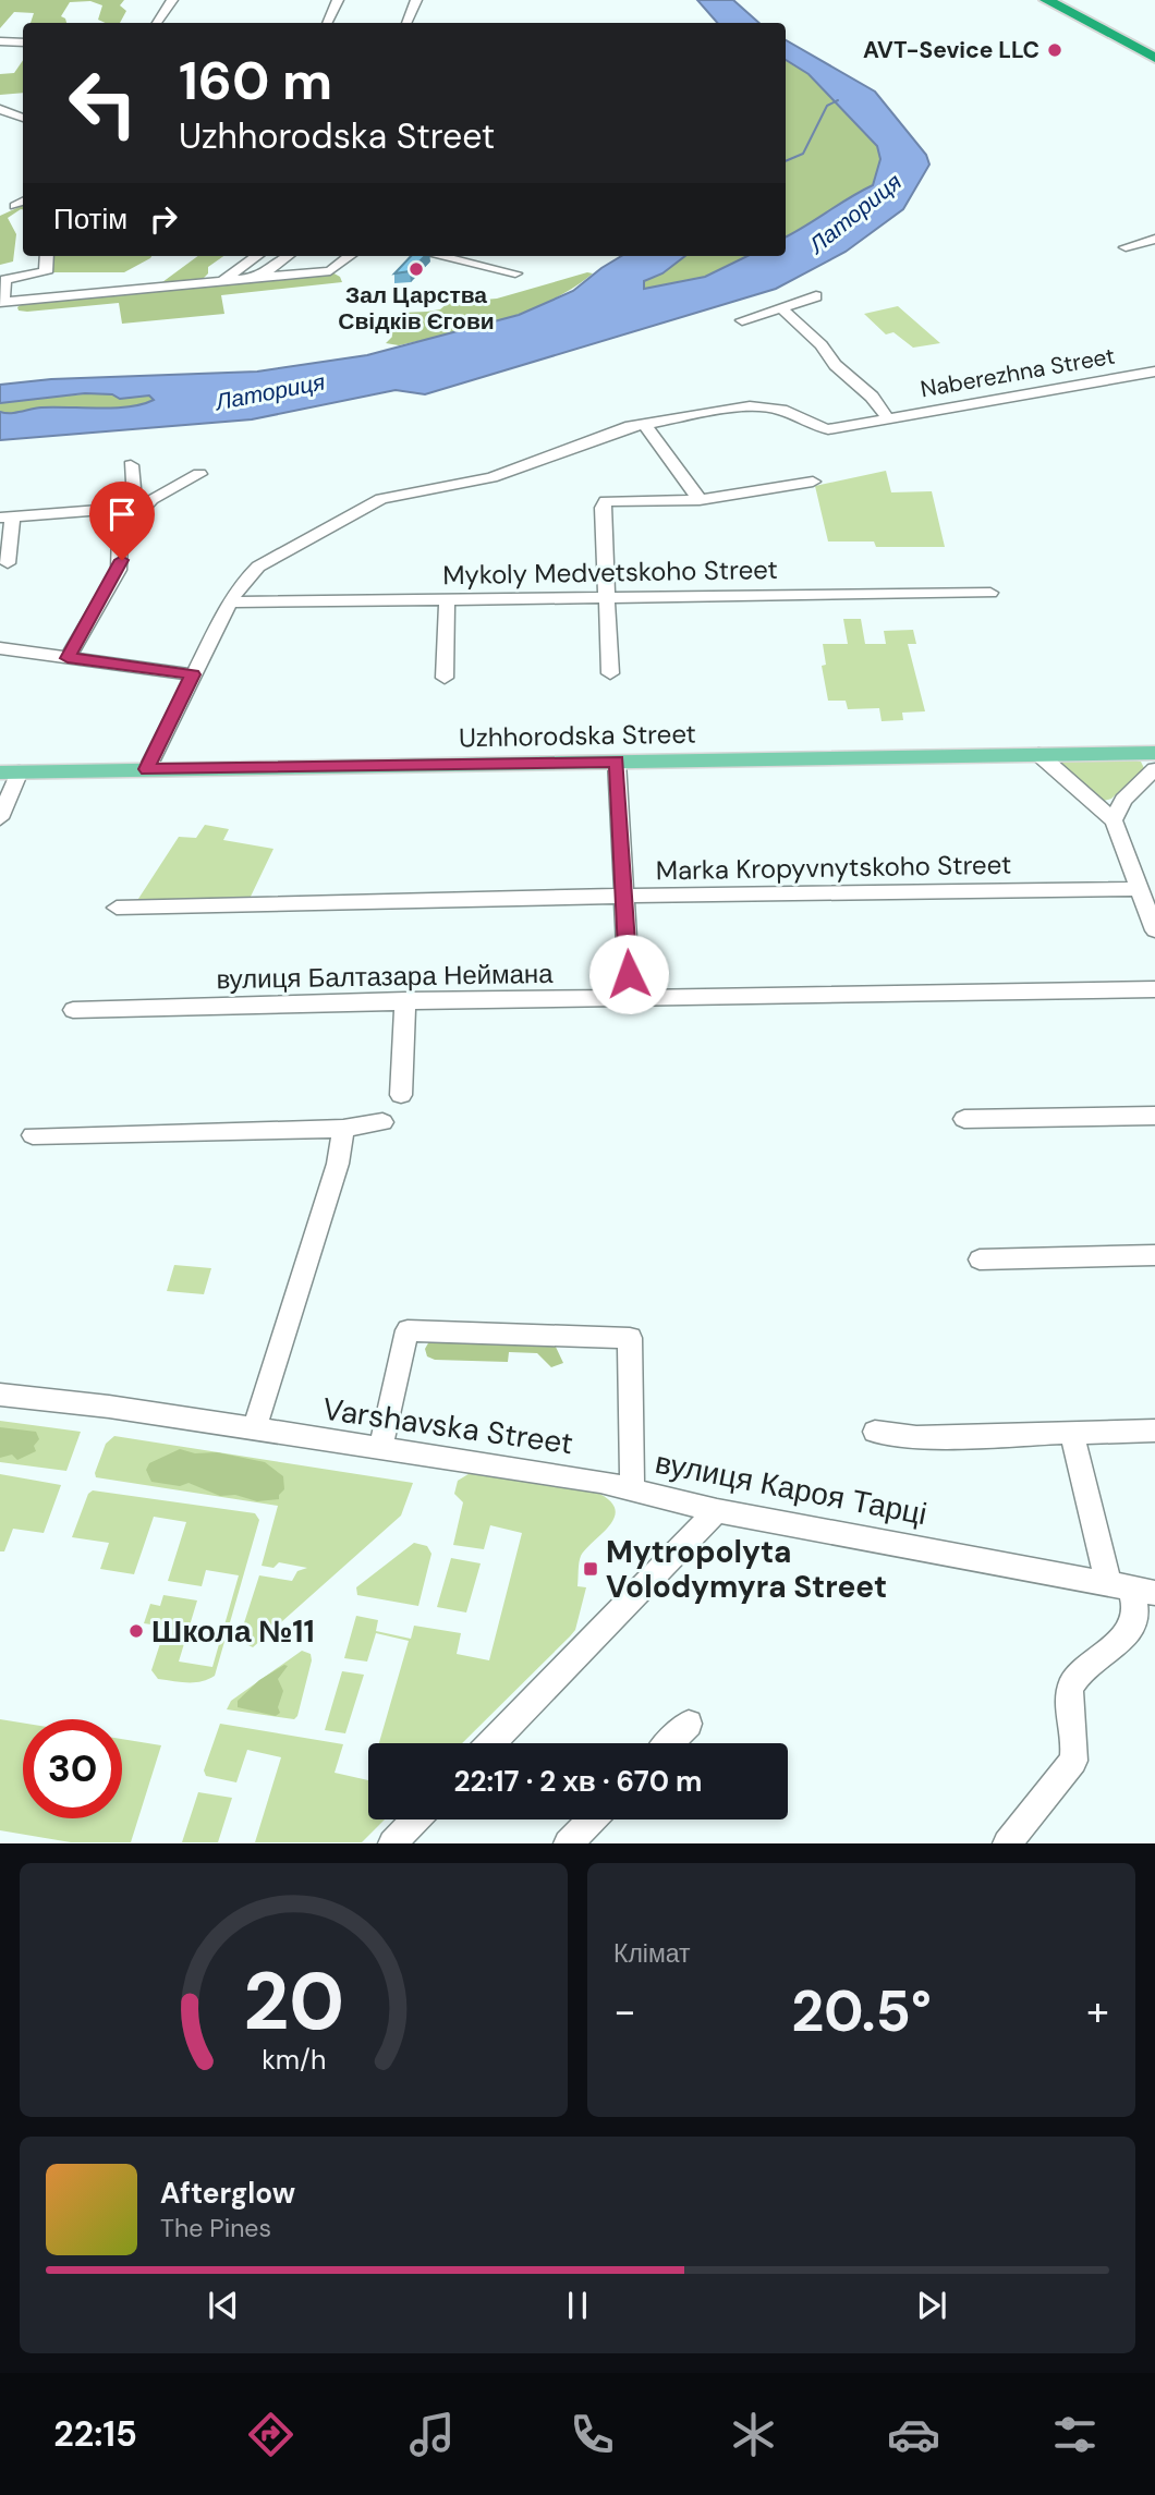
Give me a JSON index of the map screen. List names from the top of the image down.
{
  "streets": {
    "main road": ["Uzhhorodska Street"],
    "street": [
      "Naberezhna Street",
      "Mykoly Medvetskoho Street",
      "Marka Kropyvnytskoho Street",
      "вулиця Балтазара Неймана",
      "Varshavska Street",
      "вулиця Кароя Тарці"
    ]
  },
  "crossings": [
    ["Naberezhna Street", "Mykoly Medvetskoho Street"],
    ["Naberezhna Street", "Uzhhorodska Street"],
    ["Varshavska Street", "вулиця Кароя Тарці"]
  ],
  "water": ["Латориця"],
  "places": {
    "other": ["AVT-Sevice LLC", "Зал Царства Свідків Єгови", "Школа №11"],
    "transit": ["Mytropolyta Volodymyra Street"]
  },
  "page": {
    "turn": ["160 m", "Uzhhorodska Street"],
    "then": "Потім",
    "limit": "30",
    "trip": "22:17 · 2 хв · 670 m",
    "tile": "Клімат",
    "heat": ["−", "20.5°", "+"],
    "song": ["Afterglow", "The Pines"],
    "tabs": "22:15",
    "gauge": ["20", "km/h"]
  }
}
